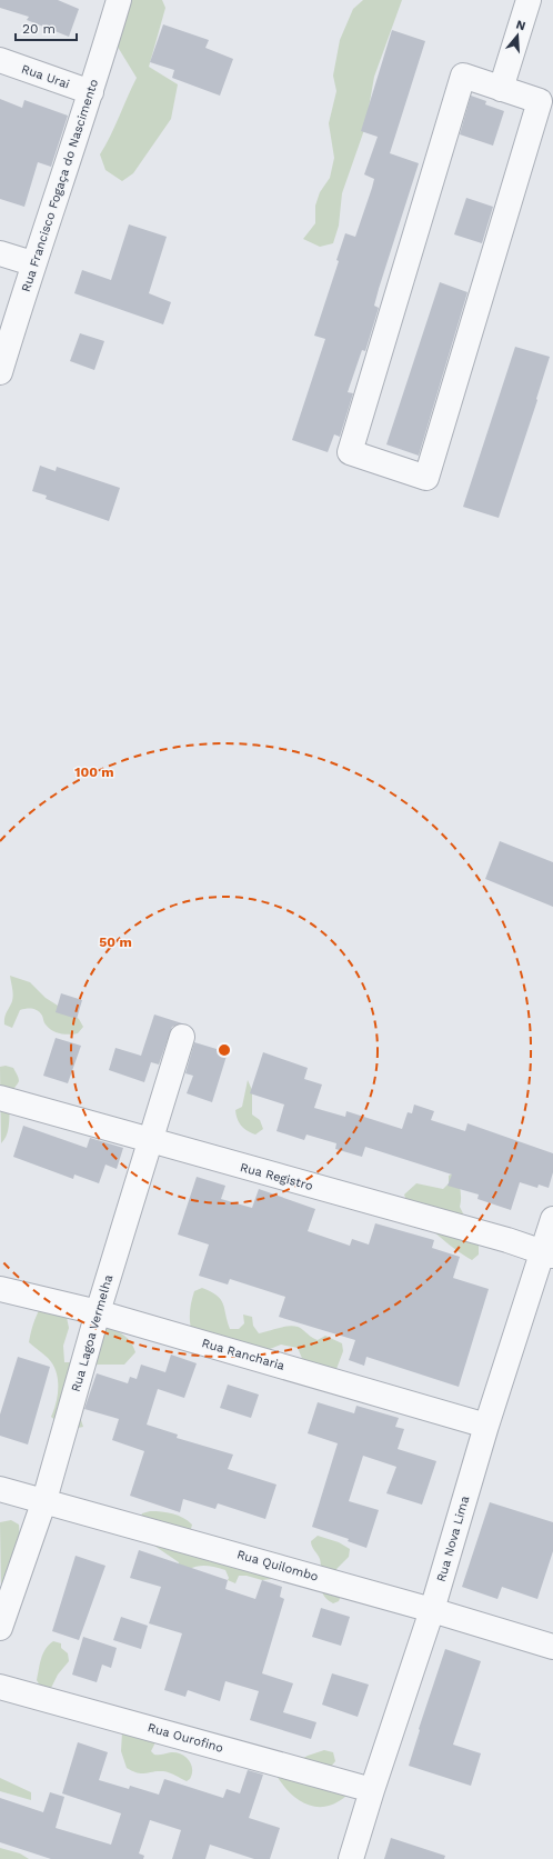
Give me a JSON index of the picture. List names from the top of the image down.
{
  "streets": {
    "street": [
      "Rua Urai",
      "Rua Francisco Fogaça do Nascimento",
      "Rua Registro",
      "Rua Lagoa Vermelha",
      "Rua Rancharia",
      "Rua Nova Lima",
      "Rua Quilombo",
      "Rua Ourofino"
    ]
  },
  "crossings": [
    ["Rua Urai", "Rua Francisco Fogaça do Nascimento"],
    ["Rua Registro", "Rua Lagoa Vermelha"],
    ["Rua Registro", "Rua Nova Lima"],
    ["Rua Lagoa Vermelha", "Rua Rancharia"],
    ["Rua Lagoa Vermelha", "Rua Quilombo"],
    ["Rua Rancharia", "Rua Nova Lima"],
    ["Rua Nova Lima", "Rua Quilombo"],
    ["Rua Nova Lima", "Rua Ourofino"]
  ],
  "scale_bar": "20 m",
  "north": "top",
  "rings": ["100 m", "50 m"]
}
